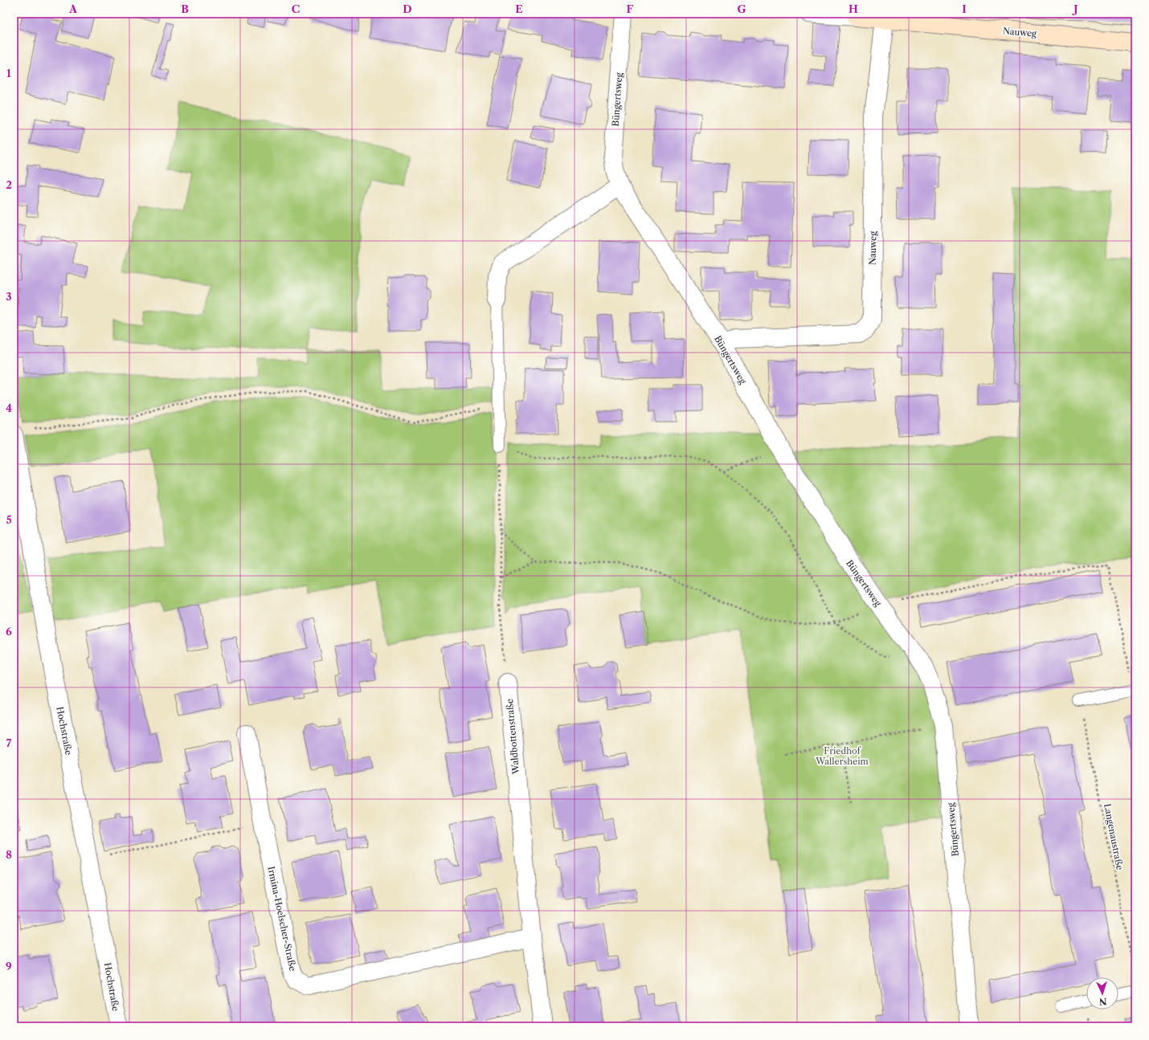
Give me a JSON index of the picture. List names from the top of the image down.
{
  "streets": {
    "street": [
      "Nauweg",
      "Büngertsweg",
      "Hochstraße",
      "Waldbottenstraße",
      "Irmina-Hoelscher-Straße"
    ],
    "path": ["Langenaustraße"]
  },
  "crossings": [
    ["Nauweg", "Büngertsweg"],
    ["Waldbottenstraße", "Irmina-Hoelscher-Straße"]
  ],
  "parks": ["Friedhof Wallersheim"],
  "north": "bottom",
  "grid": {
    "columns": [
      "A",
      "B",
      "C",
      "D",
      "E",
      "F",
      "G",
      "H",
      "I",
      "J"
    ],
    "rows": [
      "1",
      "2",
      "3",
      "4",
      "5",
      "6",
      "7",
      "8",
      "9"
    ]
  }
}
